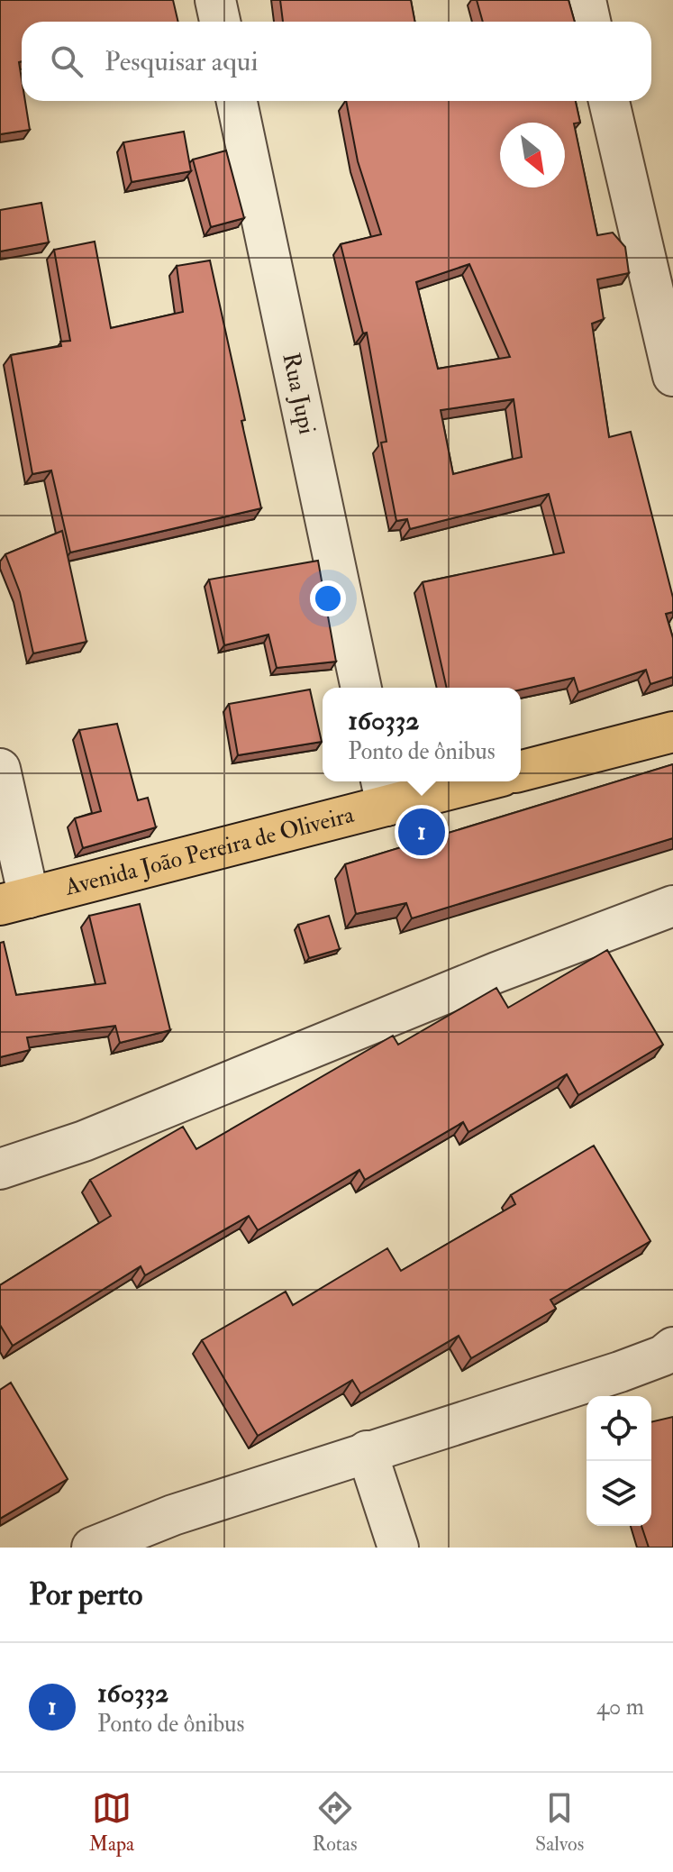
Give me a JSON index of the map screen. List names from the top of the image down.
{
  "streets": {
    "main road": ["Avenida João Pereira de Oliveira"],
    "street": ["Rua Jupi"]
  },
  "north": "bottom right",
  "page": {
    "search": "Pesquisar aqui",
    "popup": ["160332", "Ponto de ônibus"],
    "pins": "1",
    "heading": "Por perto",
    "list": [
      {
        "mark": "1",
        "name": "160332",
        "note": "Ponto de ônibus",
        "value": "40 m"
      }
    ],
    "nav": ["Mapa", "Rotas", "Salvos"]
  }
}
